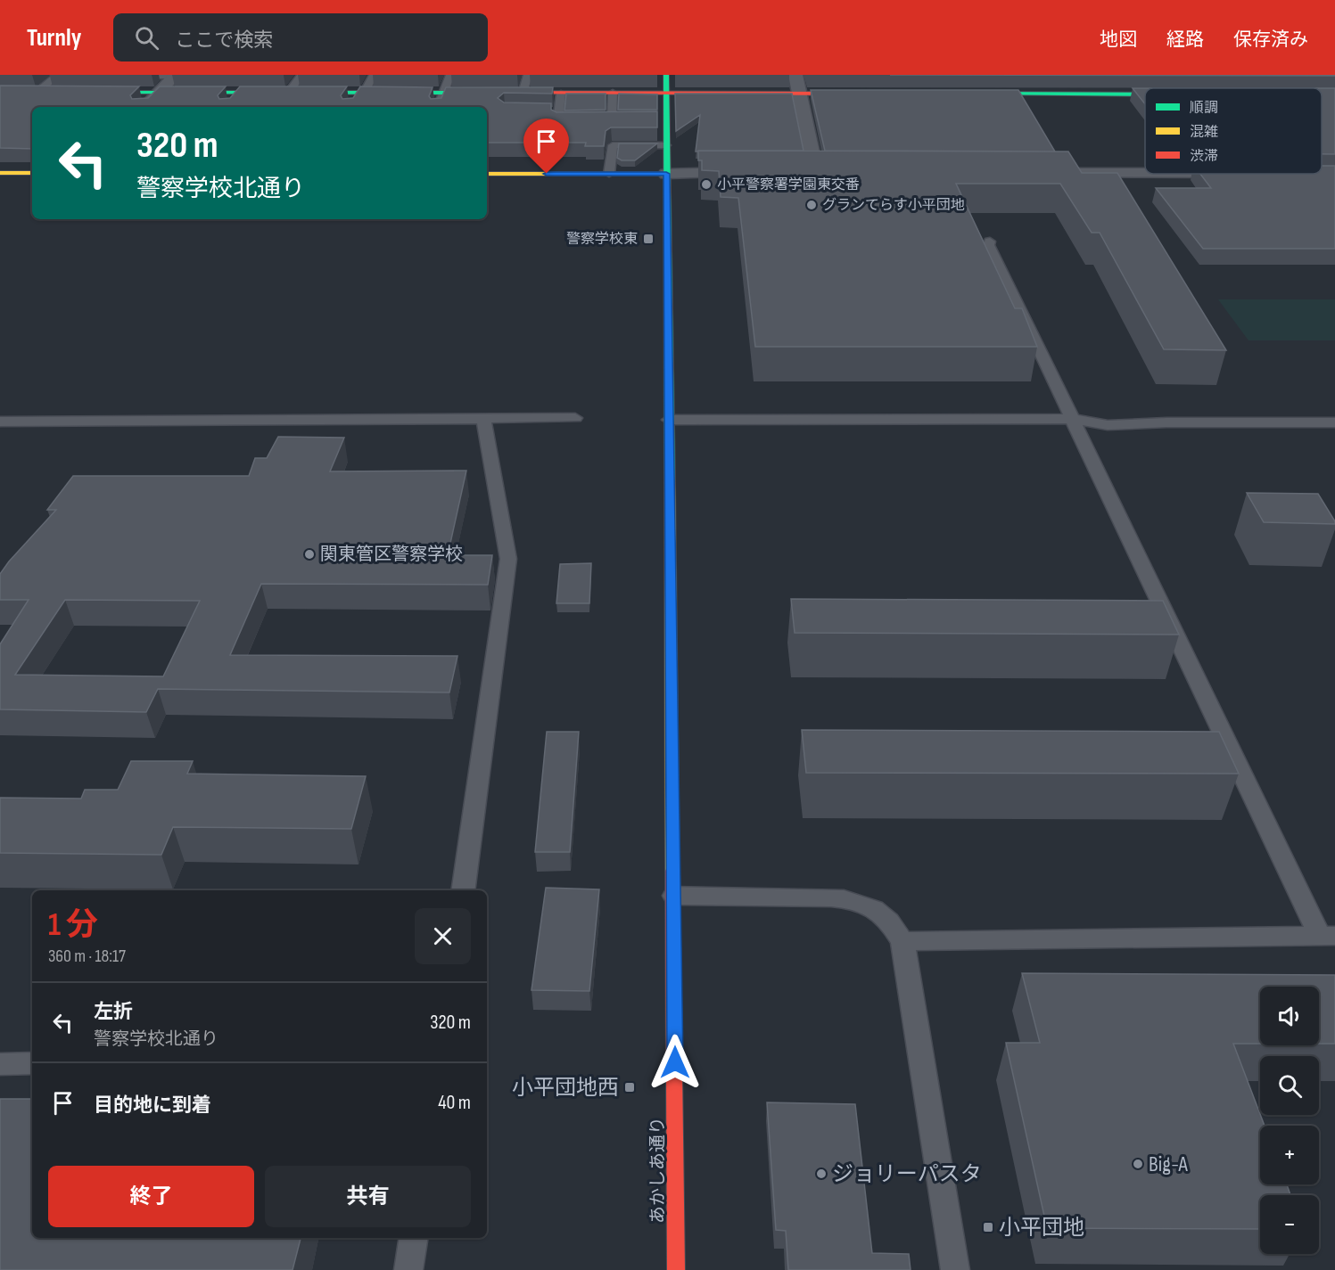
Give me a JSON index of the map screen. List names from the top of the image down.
{
  "streets": {
    "street": ["あかしあ通り"]
  },
  "places": {
    "other": [
      "小平警察署学園東交番",
      "グランてらす小平団地",
      "関東管区警察学校",
      "Big-A",
      "ジョリーパスタ"
    ],
    "transit": ["警察学校東", "小平団地西", "小平団地"]
  },
  "legend": ["順調", "混雑", "渋滞"],
  "page": {
    "header": "Turnly",
    "search": "ここで検索",
    "nav": ["地図", "経路", "保存済み"],
    "turn": ["320 m", "警察学校北通り"],
    "heading": ["1 分", "360 m · 18:17"],
    "list": [
      {
        "name": "左折",
        "note": "警察学校北通り",
        "value": "320 m"
      },
      {
        "name": "目的地に到着",
        "value": "40 m"
      }
    ],
    "map_buttons": ["+", "−"],
    "buttons": ["終了", "共有"]
  }
}
